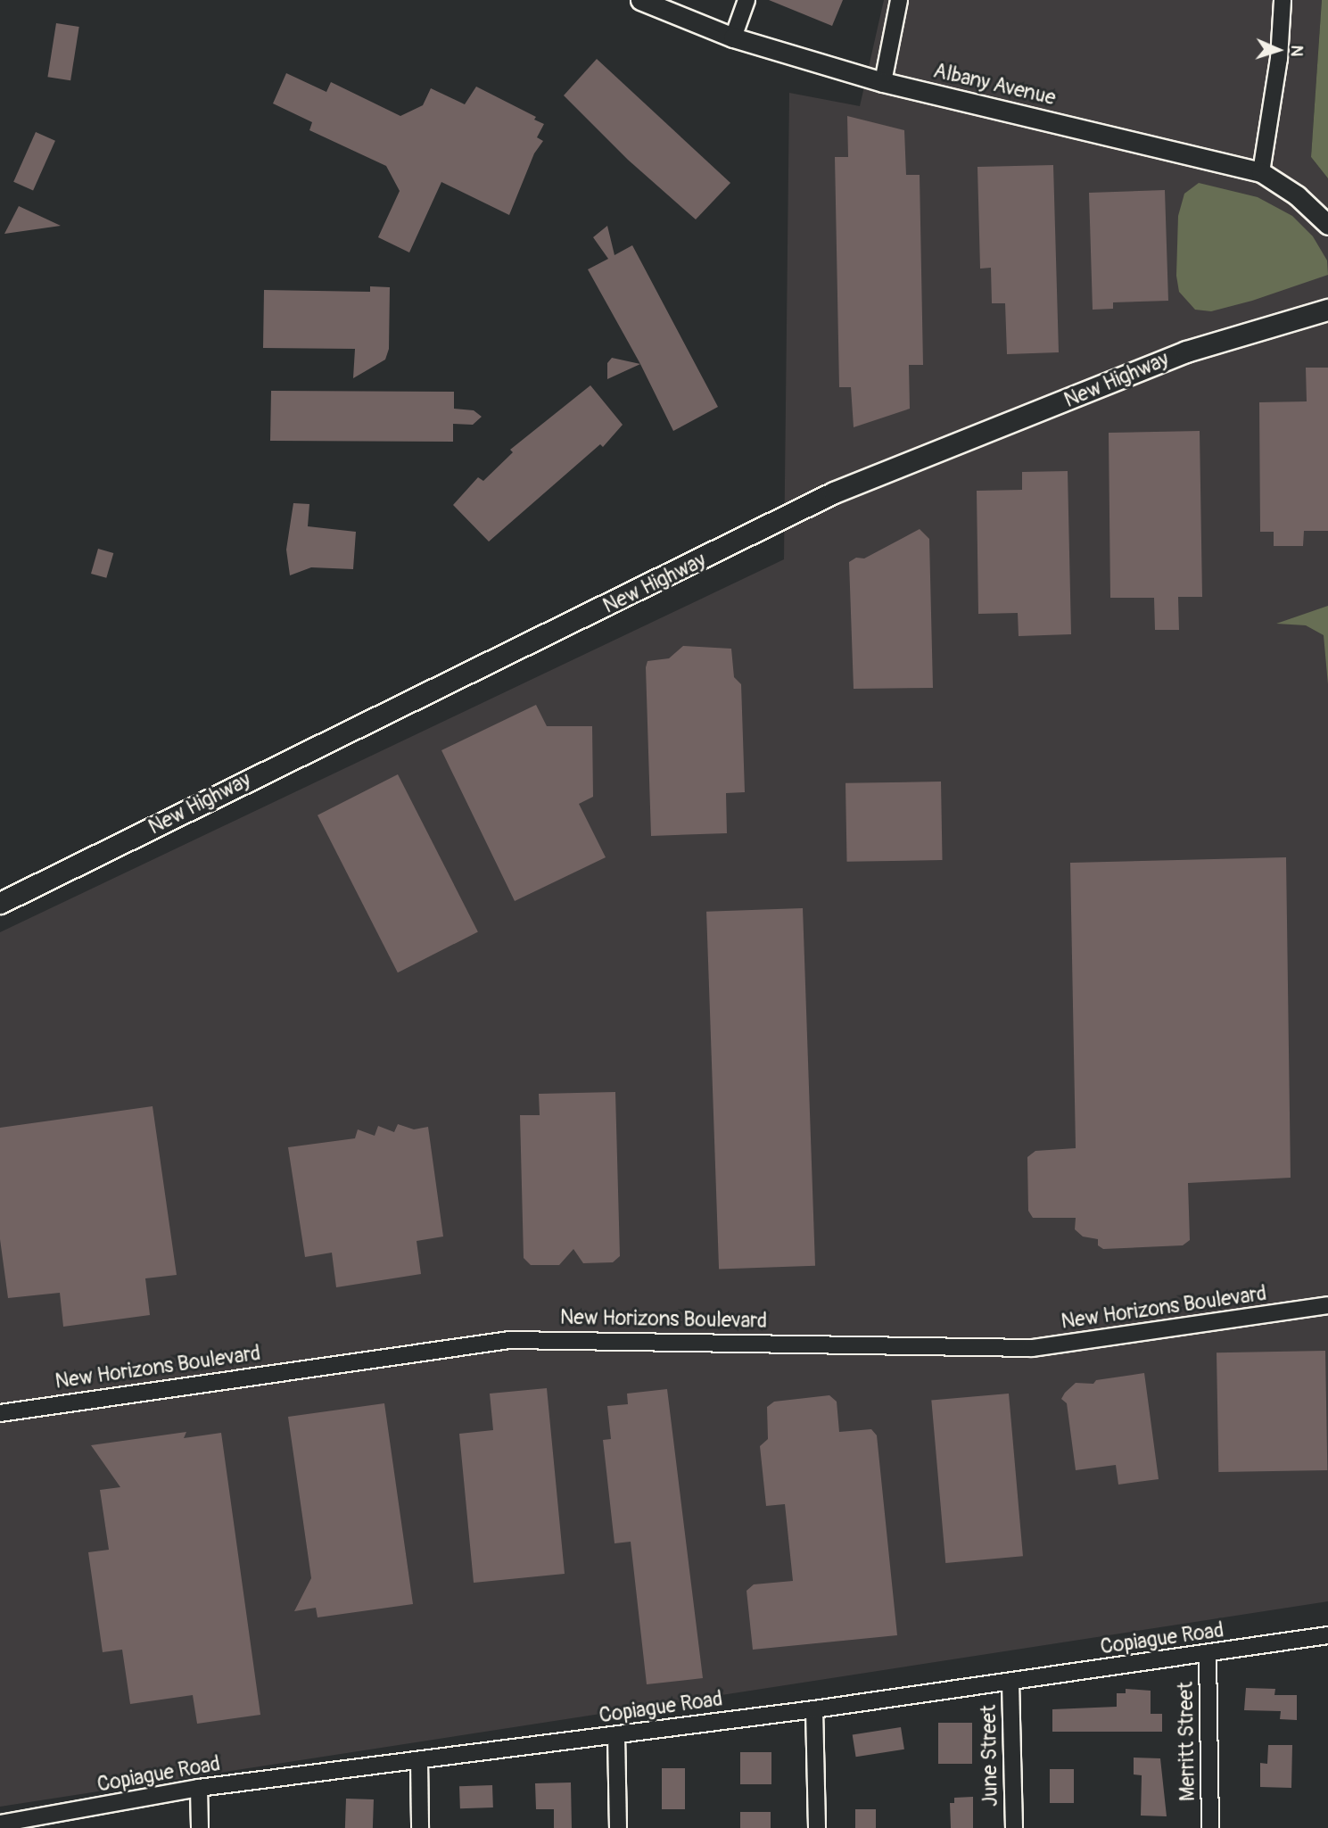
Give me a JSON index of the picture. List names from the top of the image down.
{
  "streets": {
    "main road": ["New Highway"],
    "street": [
      "Albany Avenue",
      "New Horizons Boulevard",
      "Copiague Road",
      "Merritt Street",
      "June Street"
    ]
  },
  "crossings": [
    ["Copiague Road", "Merritt Street"],
    ["Copiague Road", "June Street"]
  ],
  "north": "right"
}
